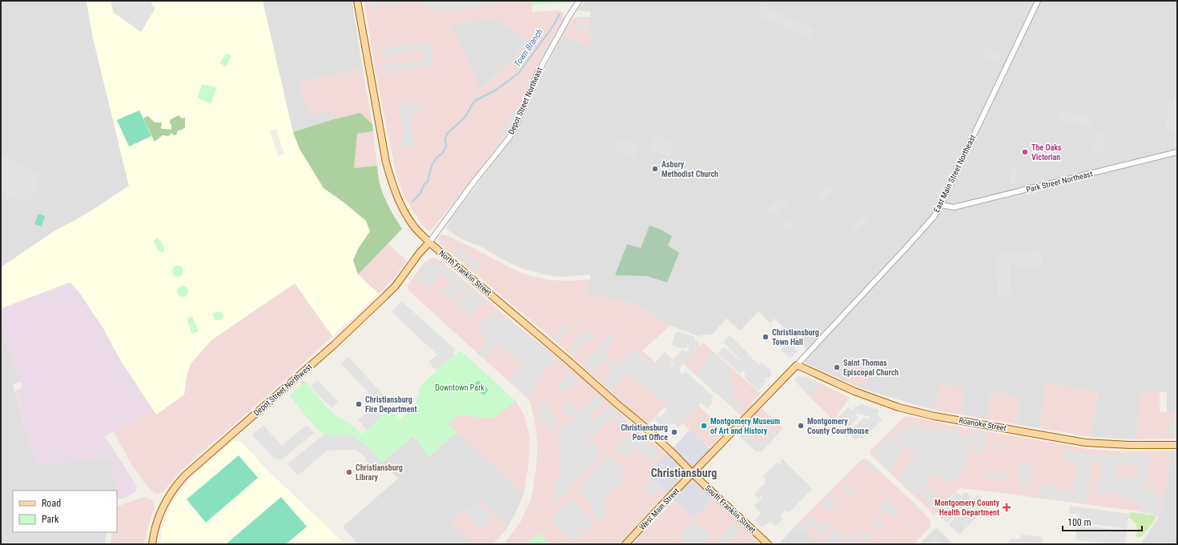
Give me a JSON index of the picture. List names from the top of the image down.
{
  "streets": {
    "main road": [
      "North Franklin Street",
      "Depot Street Northwest",
      "Roanoke Street",
      "West Main Street",
      "South Franklin Street"
    ],
    "street": ["Depot Street Northeast", "East Main Street Northeast", "Park Street Northeast"]
  },
  "crossings": [
    ["Depot Street Northeast", "North Franklin Street"],
    ["Depot Street Northeast", "Depot Street Northwest"],
    ["East Main Street Northeast", "Park Street Northeast"],
    ["East Main Street Northeast", "Roanoke Street"],
    ["East Main Street Northeast", "West Main Street"],
    ["North Franklin Street", "Depot Street Northwest"],
    ["North Franklin Street", "West Main Street"],
    ["North Franklin Street", "South Franklin Street"],
    ["Roanoke Street", "West Main Street"],
    ["West Main Street", "South Franklin Street"]
  ],
  "districts": ["Christiansburg"],
  "water": ["Town Branch"],
  "parks": ["Downtown Park"],
  "places": {
    "other": [
      "The Oaks Victorian",
      "Asbury Methodist Church",
      "Christiansburg Town Hall",
      "Saint Thomas Episcopal Church",
      "Christiansburg Fire Department",
      "Montgomery Museum of Art and History",
      "Montgomery County Courthouse",
      "Christiansburg Post Office",
      "Christiansburg Library"
    ],
    "health": ["Montgomery County Health Department"]
  },
  "legend": ["Road", "Park"],
  "scale_bar": "100 m"
}
